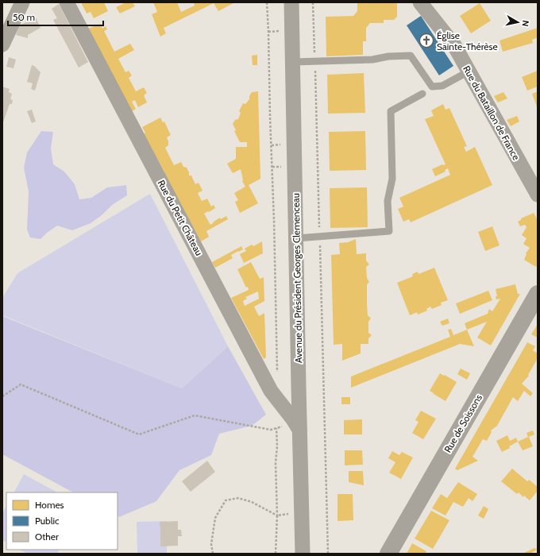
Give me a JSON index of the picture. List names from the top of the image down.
{
  "streets": {
    "main road": ["Rue de Soissons"],
    "street": ["Rue du Bataillon de France", "Rue du Petit Château", "Avenue du Président Georges Clemenceau"]
  },
  "crossings": [
    ["Rue du Petit Château", "Avenue du Président Georges Clemenceau"]
  ],
  "places": {
    "church": ["Église Sainte-Thérèse"]
  },
  "legend": ["Homes", "Public", "Other"],
  "scale_bar": "50 m",
  "north": "right"
}
